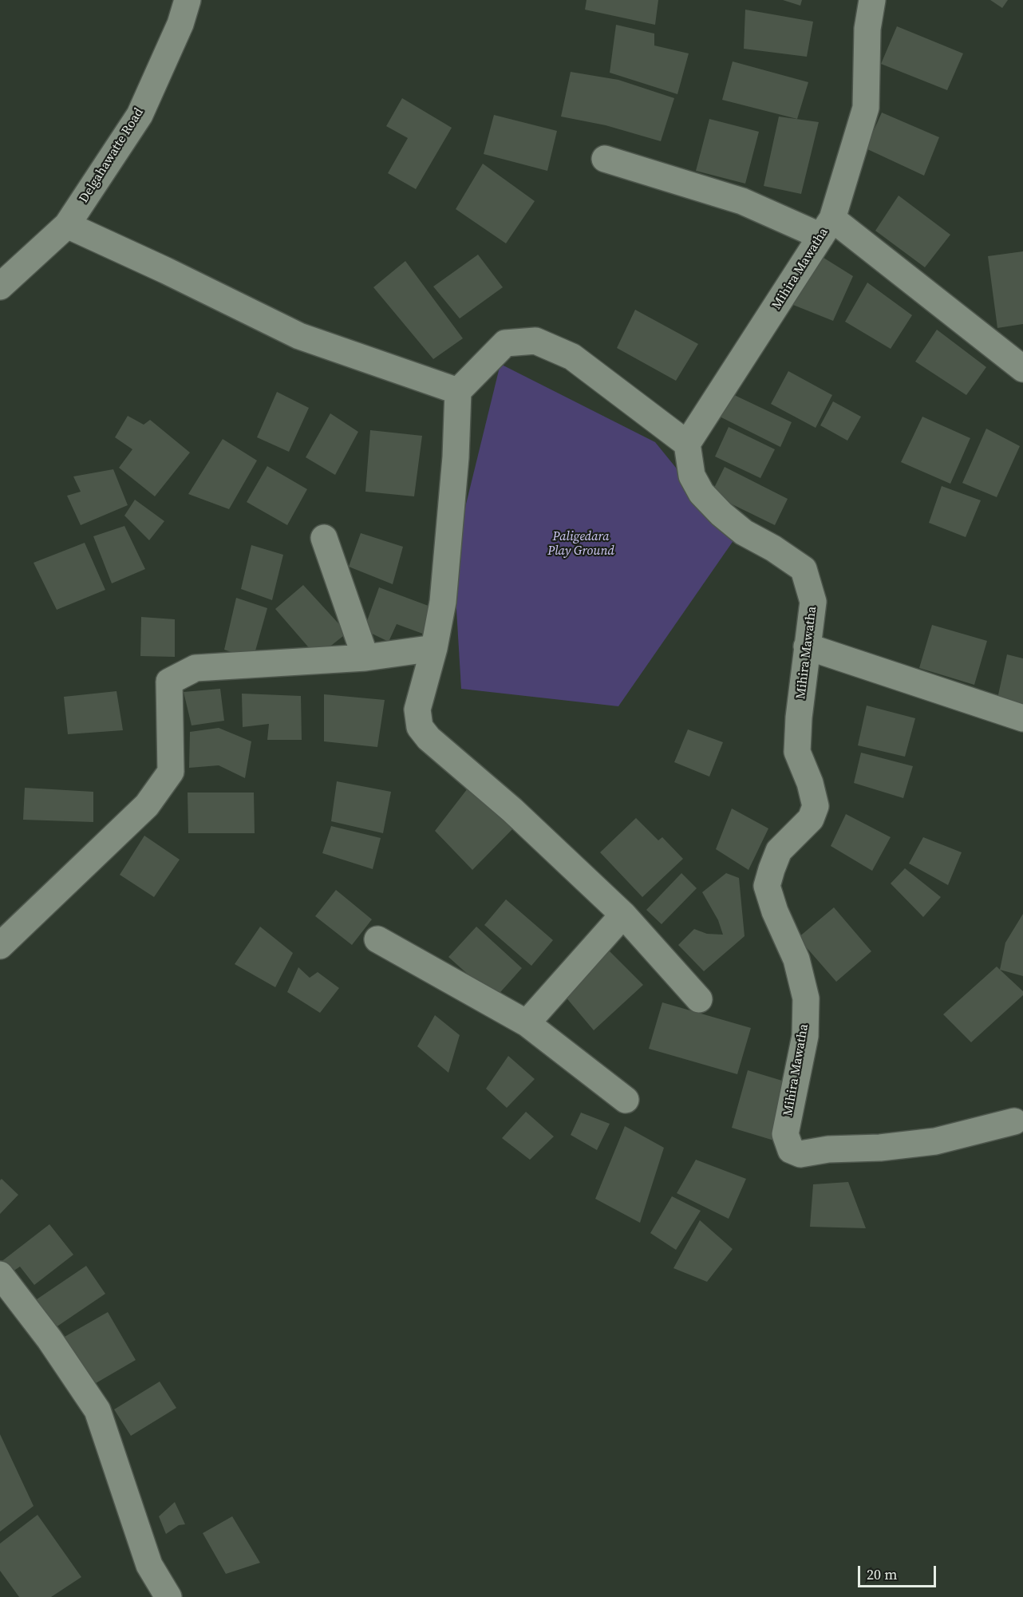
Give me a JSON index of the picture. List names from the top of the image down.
{
  "streets": {
    "street": ["Delgahawatte Road", "Mihira Mawatha"]
  },
  "parks": ["Paligedara Play Ground"],
  "scale_bar": "20 m"
}
